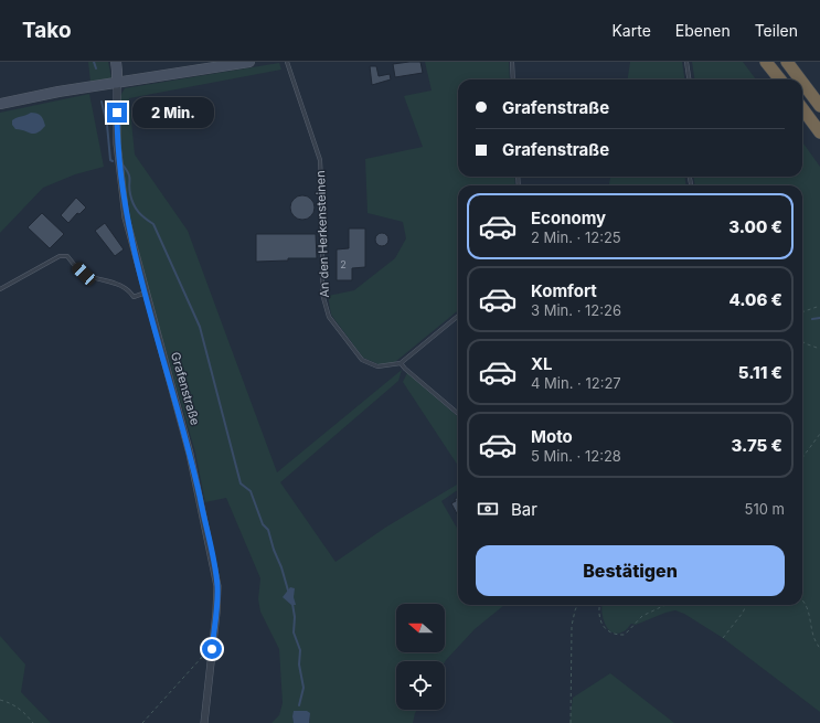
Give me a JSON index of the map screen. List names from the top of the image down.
{
  "streets": {
    "street": ["Grafenstraße"],
    "lane": ["An den Herkensteinen"]
  },
  "house_numbers": ["2"],
  "north": "left",
  "page": {
    "header": "Tako",
    "nav": ["Karte", "Ebenen", "Teilen"],
    "banner": ["Grafenstraße", "Grafenstraße"],
    "bubble": "2 Min.",
    "list": [
      {
        "name": "Economy",
        "note": "2 Min. · 12:25",
        "value": "3.00 €"
      },
      {
        "name": "Komfort",
        "note": "3 Min. · 12:26",
        "value": "4.06 €"
      },
      {
        "name": "XL",
        "note": "4 Min. · 12:27",
        "value": "5.11 €"
      },
      {
        "name": "Moto",
        "note": "5 Min. · 12:28",
        "value": "3.75 €"
      }
    ],
    "pay": ["Bar", "510 m"],
    "buttons": "Bestätigen"
  }
}
